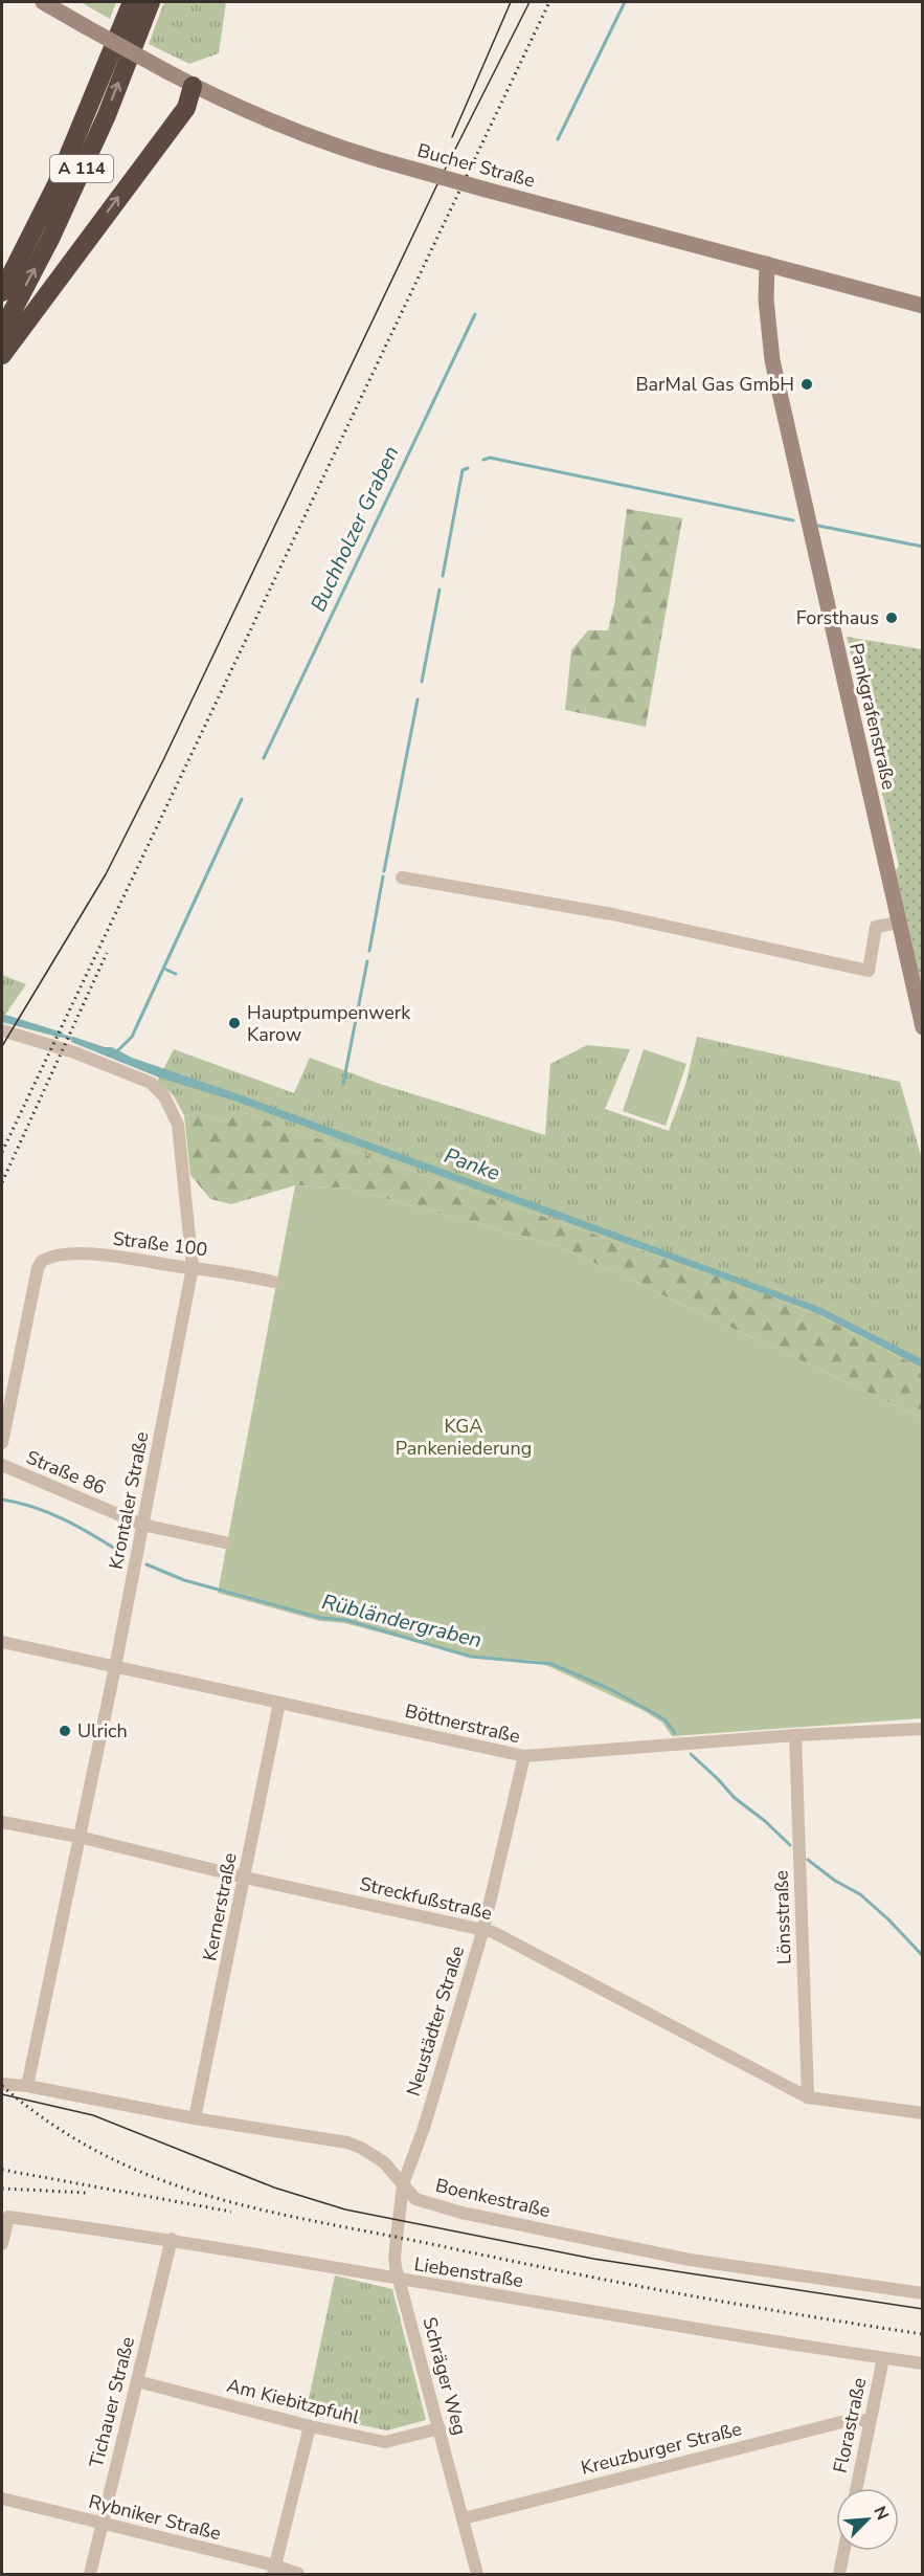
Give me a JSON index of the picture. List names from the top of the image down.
{
  "streets": {
    "highway": ["A 114"],
    "main road": ["Bucher Straße", "Pankgrafenstraße"],
    "street": [
      "Straße 100",
      "Straße 86",
      "Krontaler Straße",
      "Böttnerstraße",
      "Streckfußstraße",
      "Kernerstraße",
      "Lönsstraße",
      "Neustädter Straße",
      "Boenkestraße",
      "Liebenstraße",
      "Schräger Weg",
      "Am Kiebitzpfuhl",
      "Tichauer Straße",
      "Florastraße",
      "Kreuzburger Straße",
      "Rybniker Straße"
    ]
  },
  "crossings": [
    ["Bucher Straße", "Pankgrafenstraße"],
    ["Straße 100", "Krontaler Straße"],
    ["Straße 86", "Krontaler Straße"],
    ["Krontaler Straße", "Böttnerstraße"],
    ["Krontaler Straße", "Streckfußstraße"],
    ["Krontaler Straße", "Boenkestraße"],
    ["Böttnerstraße", "Kernerstraße"],
    ["Böttnerstraße", "Lönsstraße"],
    ["Böttnerstraße", "Neustädter Straße"],
    ["Streckfußstraße", "Kernerstraße"],
    ["Streckfußstraße", "Lönsstraße"],
    ["Streckfußstraße", "Neustädter Straße"],
    ["Kernerstraße", "Boenkestraße"],
    ["Neustädter Straße", "Boenkestraße"],
    ["Neustädter Straße", "Schräger Weg"],
    ["Boenkestraße", "Schräger Weg"],
    ["Liebenstraße", "Schräger Weg"],
    ["Liebenstraße", "Tichauer Straße"],
    ["Liebenstraße", "Florastraße"],
    ["Schräger Weg", "Am Kiebitzpfuhl"],
    ["Schräger Weg", "Kreuzburger Straße"],
    ["Am Kiebitzpfuhl", "Tichauer Straße"],
    ["Tichauer Straße", "Rybniker Straße"],
    ["Florastraße", "Kreuzburger Straße"]
  ],
  "water": ["Buchholzer Graben", "Panke", "Rübländergraben"],
  "parks": ["KGA Pankeniederung"],
  "places": [
    "BarMal Gas GmbH",
    "Forsthaus",
    "Hauptpumpenwerk Karow",
    "Ulrich"
  ],
  "north": "top right"
}
